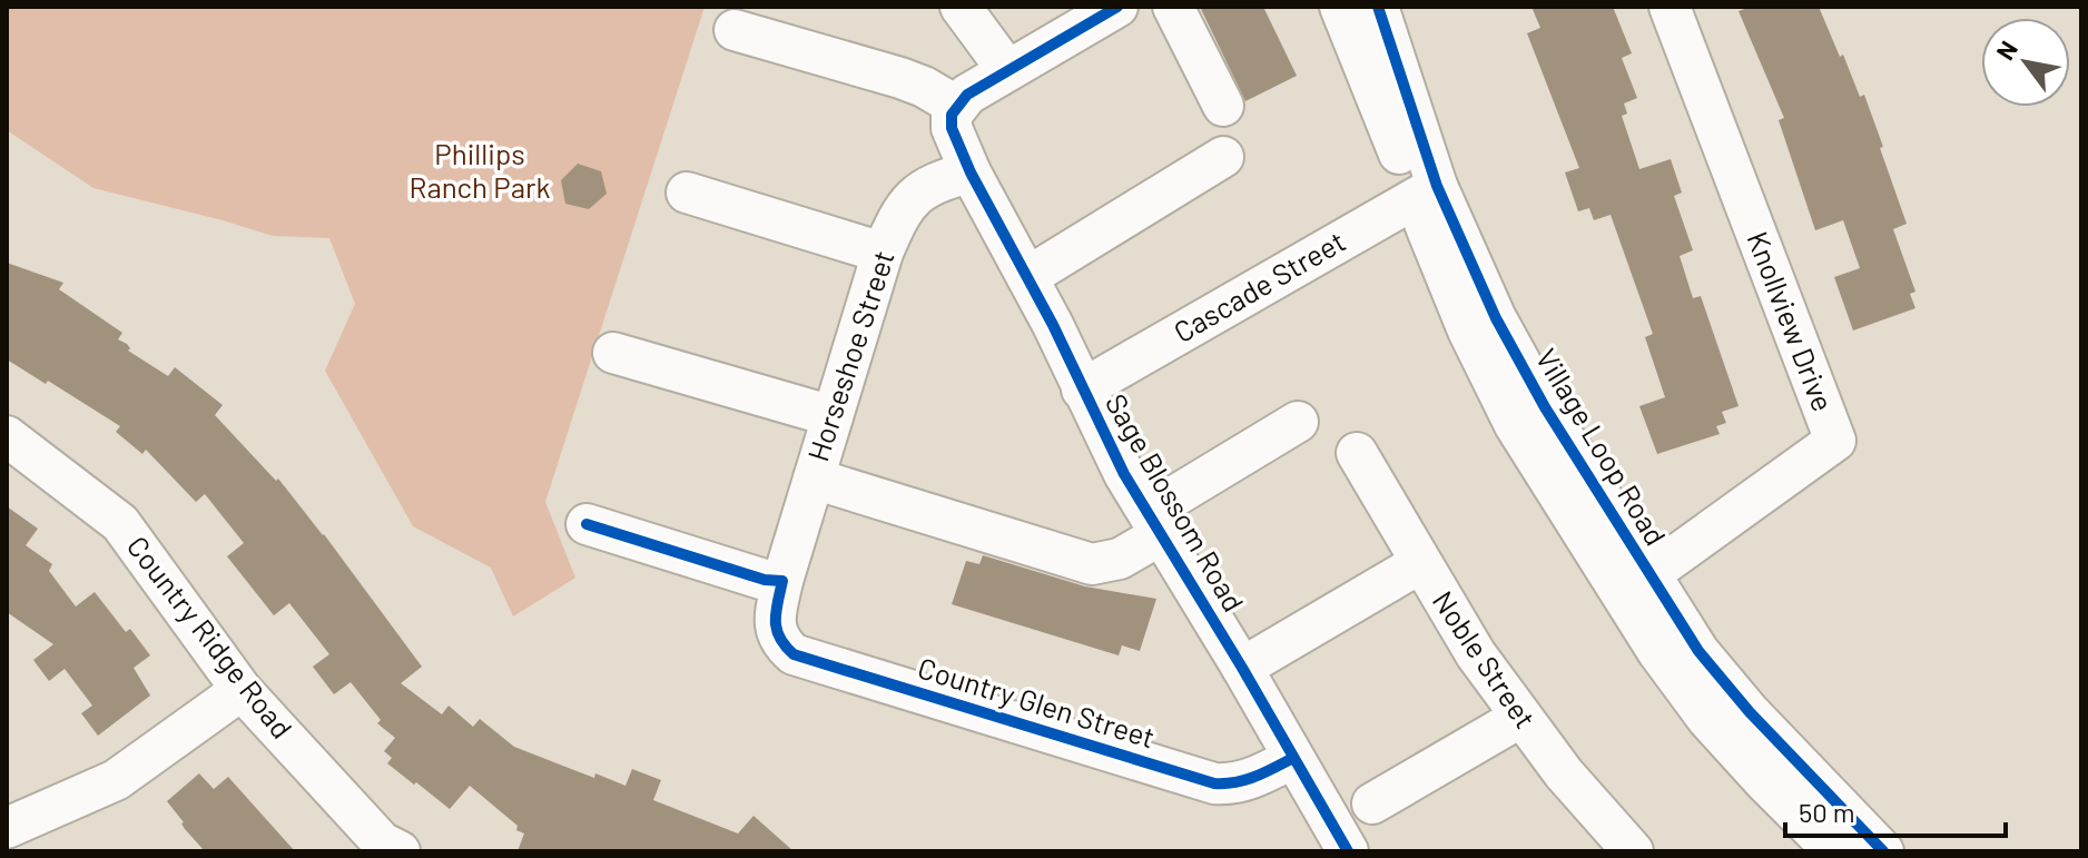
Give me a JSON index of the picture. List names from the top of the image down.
{
  "streets": {
    "street": [
      "Cascade Street",
      "Knollview Drive",
      "Horseshoe Street",
      "Village Loop Road",
      "Sage Blossom Road",
      "Country Ridge Road",
      "Noble Street",
      "Country Glen Street"
    ]
  },
  "crossings": [
    ["Cascade Street", "Village Loop Road"],
    ["Cascade Street", "Sage Blossom Road"],
    ["Knollview Drive", "Village Loop Road"],
    ["Horseshoe Street", "Sage Blossom Road"],
    ["Horseshoe Street", "Country Glen Street"],
    ["Sage Blossom Road", "Country Glen Street"]
  ],
  "parks": ["Phillips Ranch Park"],
  "scale_bar": "50 m",
  "north": "top left"
}
